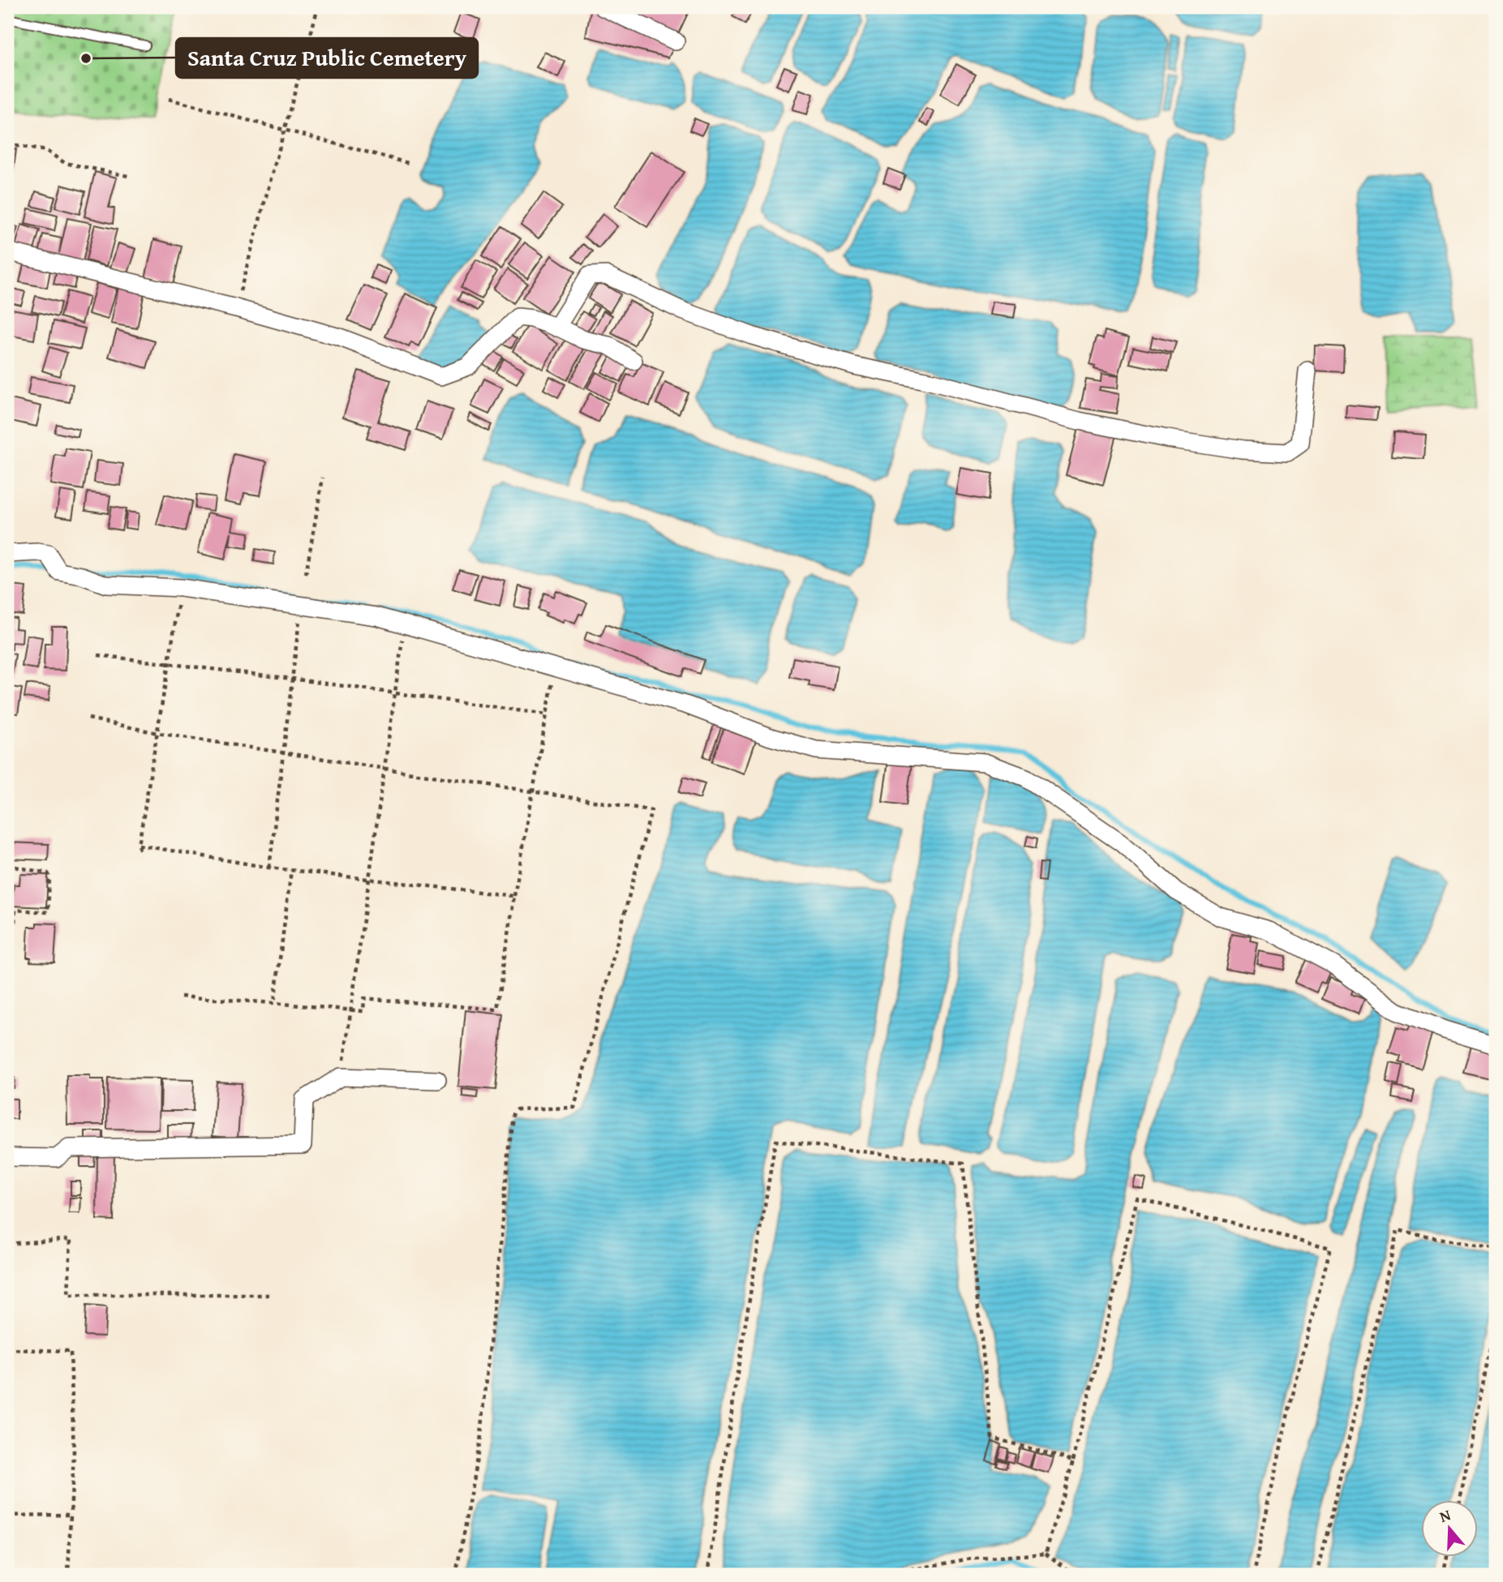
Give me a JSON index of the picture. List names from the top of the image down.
{
  "places": ["Santa Cruz Public Cemetery"],
  "north": "top"
}
